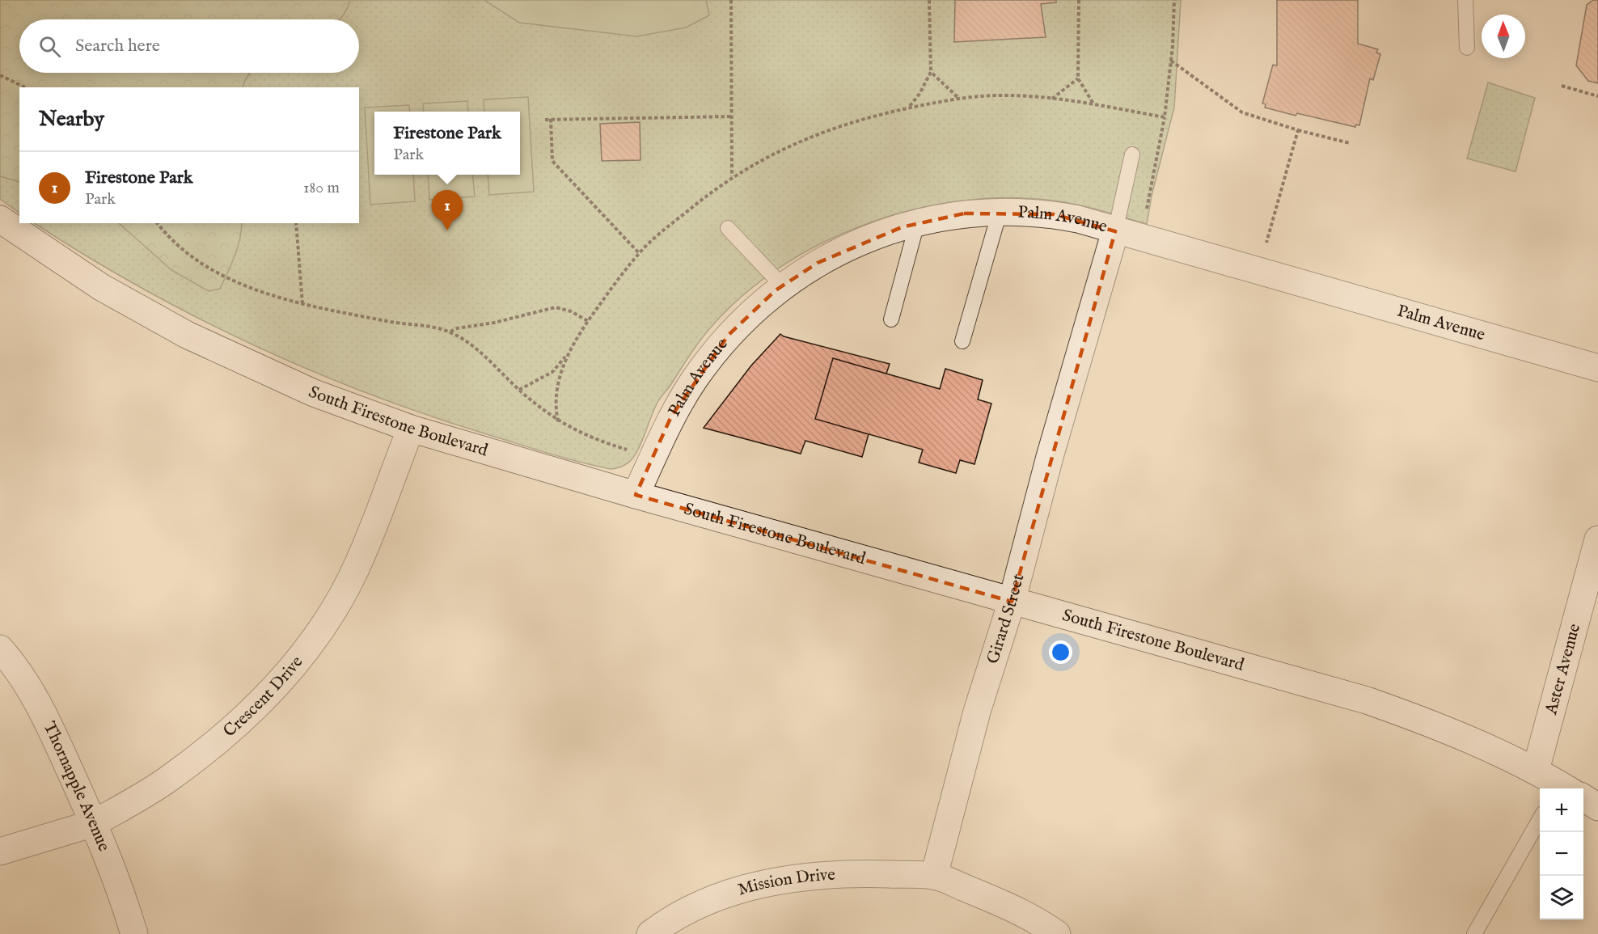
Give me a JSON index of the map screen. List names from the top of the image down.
{
  "streets": {
    "street": [
      "Palm Avenue",
      "South Firestone Boulevard",
      "Girard Street",
      "Aster Avenue",
      "Crescent Drive",
      "Thornapple Avenue",
      "Mission Drive"
    ]
  },
  "crossings": [
    ["Palm Avenue", "South Firestone Boulevard"],
    ["Palm Avenue", "Girard Street"],
    ["South Firestone Boulevard", "Girard Street"],
    ["South Firestone Boulevard", "Aster Avenue"],
    ["South Firestone Boulevard", "Crescent Drive"],
    ["Girard Street", "Mission Drive"],
    ["Crescent Drive", "Thornapple Avenue"]
  ],
  "north": "top",
  "page": {
    "search": "Search here",
    "heading": "Nearby",
    "popup": ["Firestone Park", "Park"],
    "list": [
      {
        "mark": "1",
        "name": "Firestone Park",
        "note": "Park",
        "value": "180 m"
      }
    ],
    "pins": "1",
    "map_buttons": ["+", "−"]
  }
}
